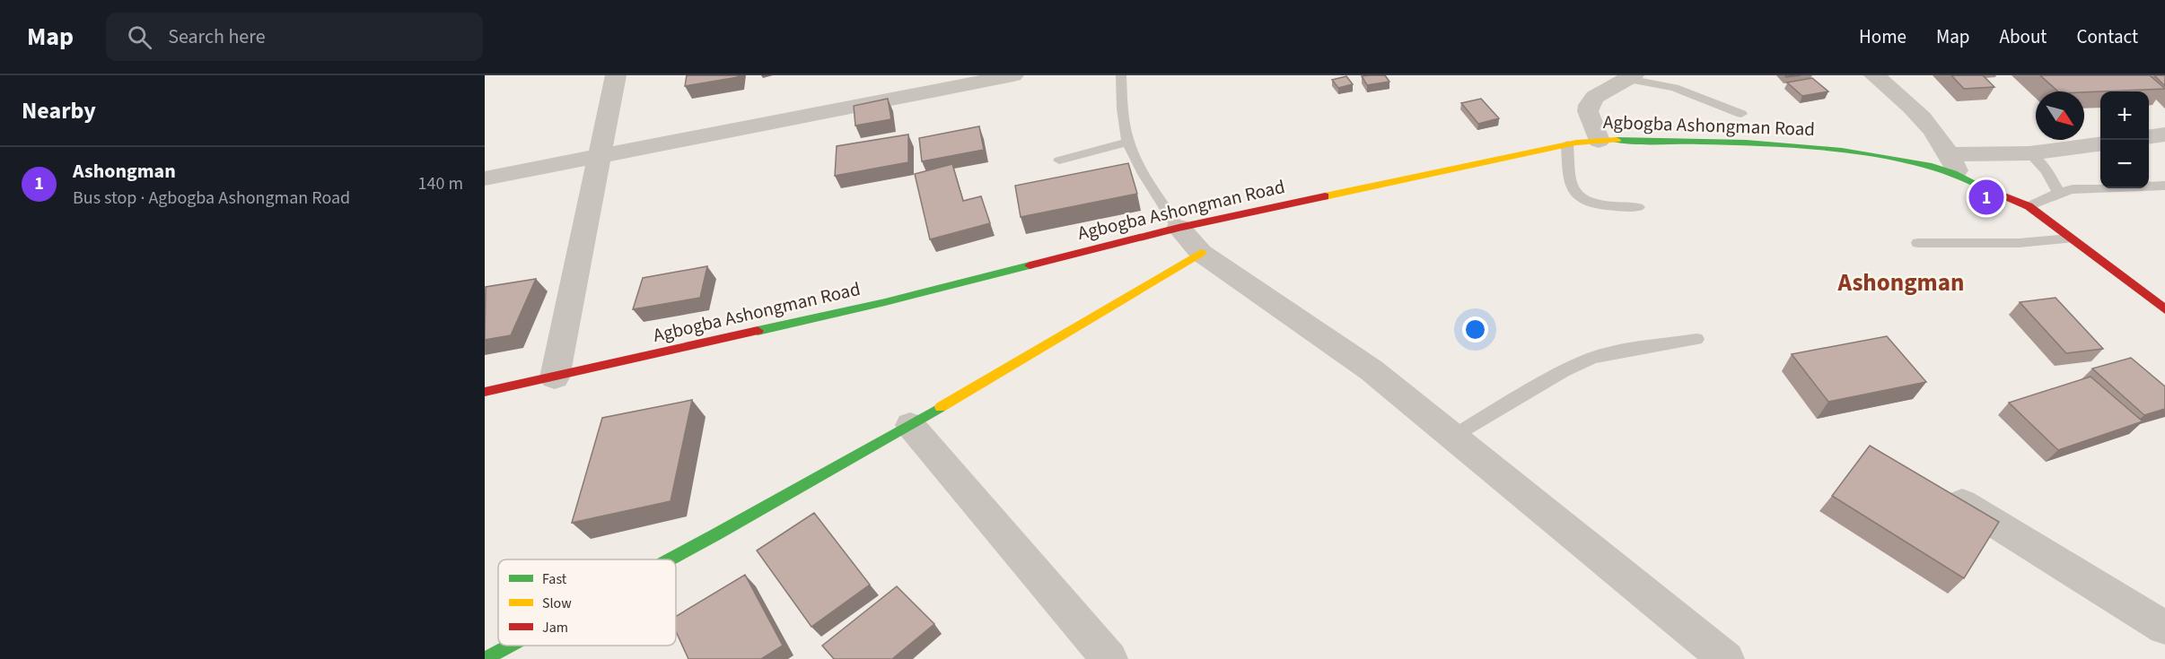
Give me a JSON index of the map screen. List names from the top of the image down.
{
  "streets": {
    "street": ["Agbogba Ashongman Road"]
  },
  "districts": ["Ashongman"],
  "legend": ["Fast", "Slow", "Jam"],
  "north": "bottom right",
  "page": {
    "header": "Map",
    "search": "Search here",
    "nav": [
      "Home",
      "Map",
      "About",
      "Contact"
    ],
    "heading": "Nearby",
    "map_buttons": ["+", "−"],
    "list": [
      {
        "mark": "1",
        "name": "Ashongman",
        "note": "Bus stop · Agbogba Ashongman Road",
        "value": "140 m"
      }
    ],
    "pins": "1"
  }
}
